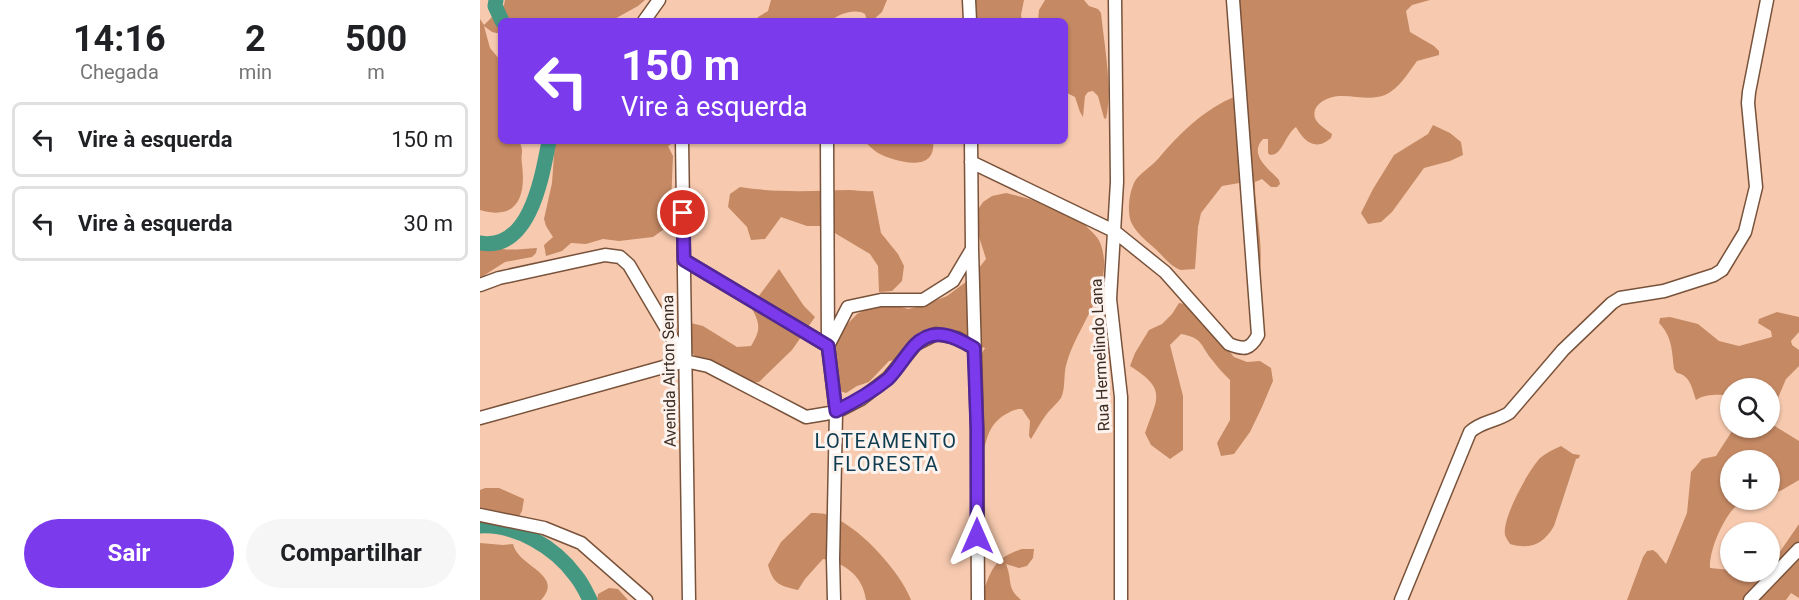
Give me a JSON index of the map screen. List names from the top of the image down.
{
  "streets": {
    "street": ["Rua Hermelindo Lana", "Avenida Airton Senna"]
  },
  "districts": ["LOTEAMENTO FLORESTA"],
  "page": {
    "eta": [
      "14:16",
      "Chegada",
      "2",
      "min",
      "500",
      "m"
    ],
    "turn": ["150 m", "Vire à esquerda"],
    "list": [
      {
        "name": "Vire à esquerda",
        "value": "150 m"
      },
      {
        "name": "Vire à esquerda",
        "value": "30 m"
      }
    ],
    "map_buttons": ["+", "−"],
    "buttons": ["Sair", "Compartilhar"]
  }
}
